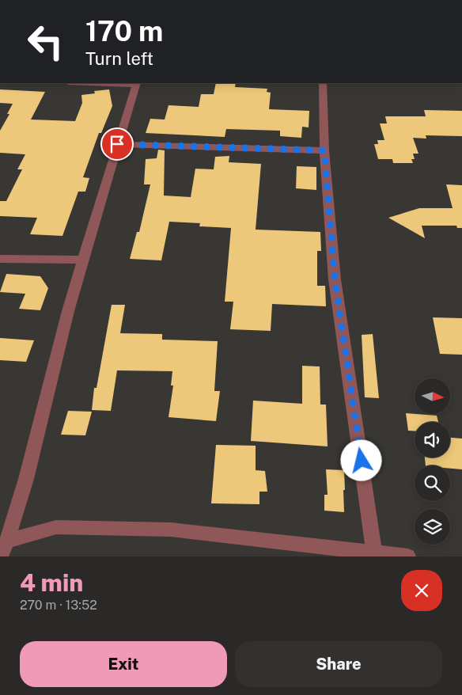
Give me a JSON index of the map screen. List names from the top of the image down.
{
  "north": "right",
  "page": {
    "turn": ["170 m", "Turn left"],
    "heading": ["4 min", "270 m · 13:52"],
    "buttons": ["Exit", "Share"]
  }
}
